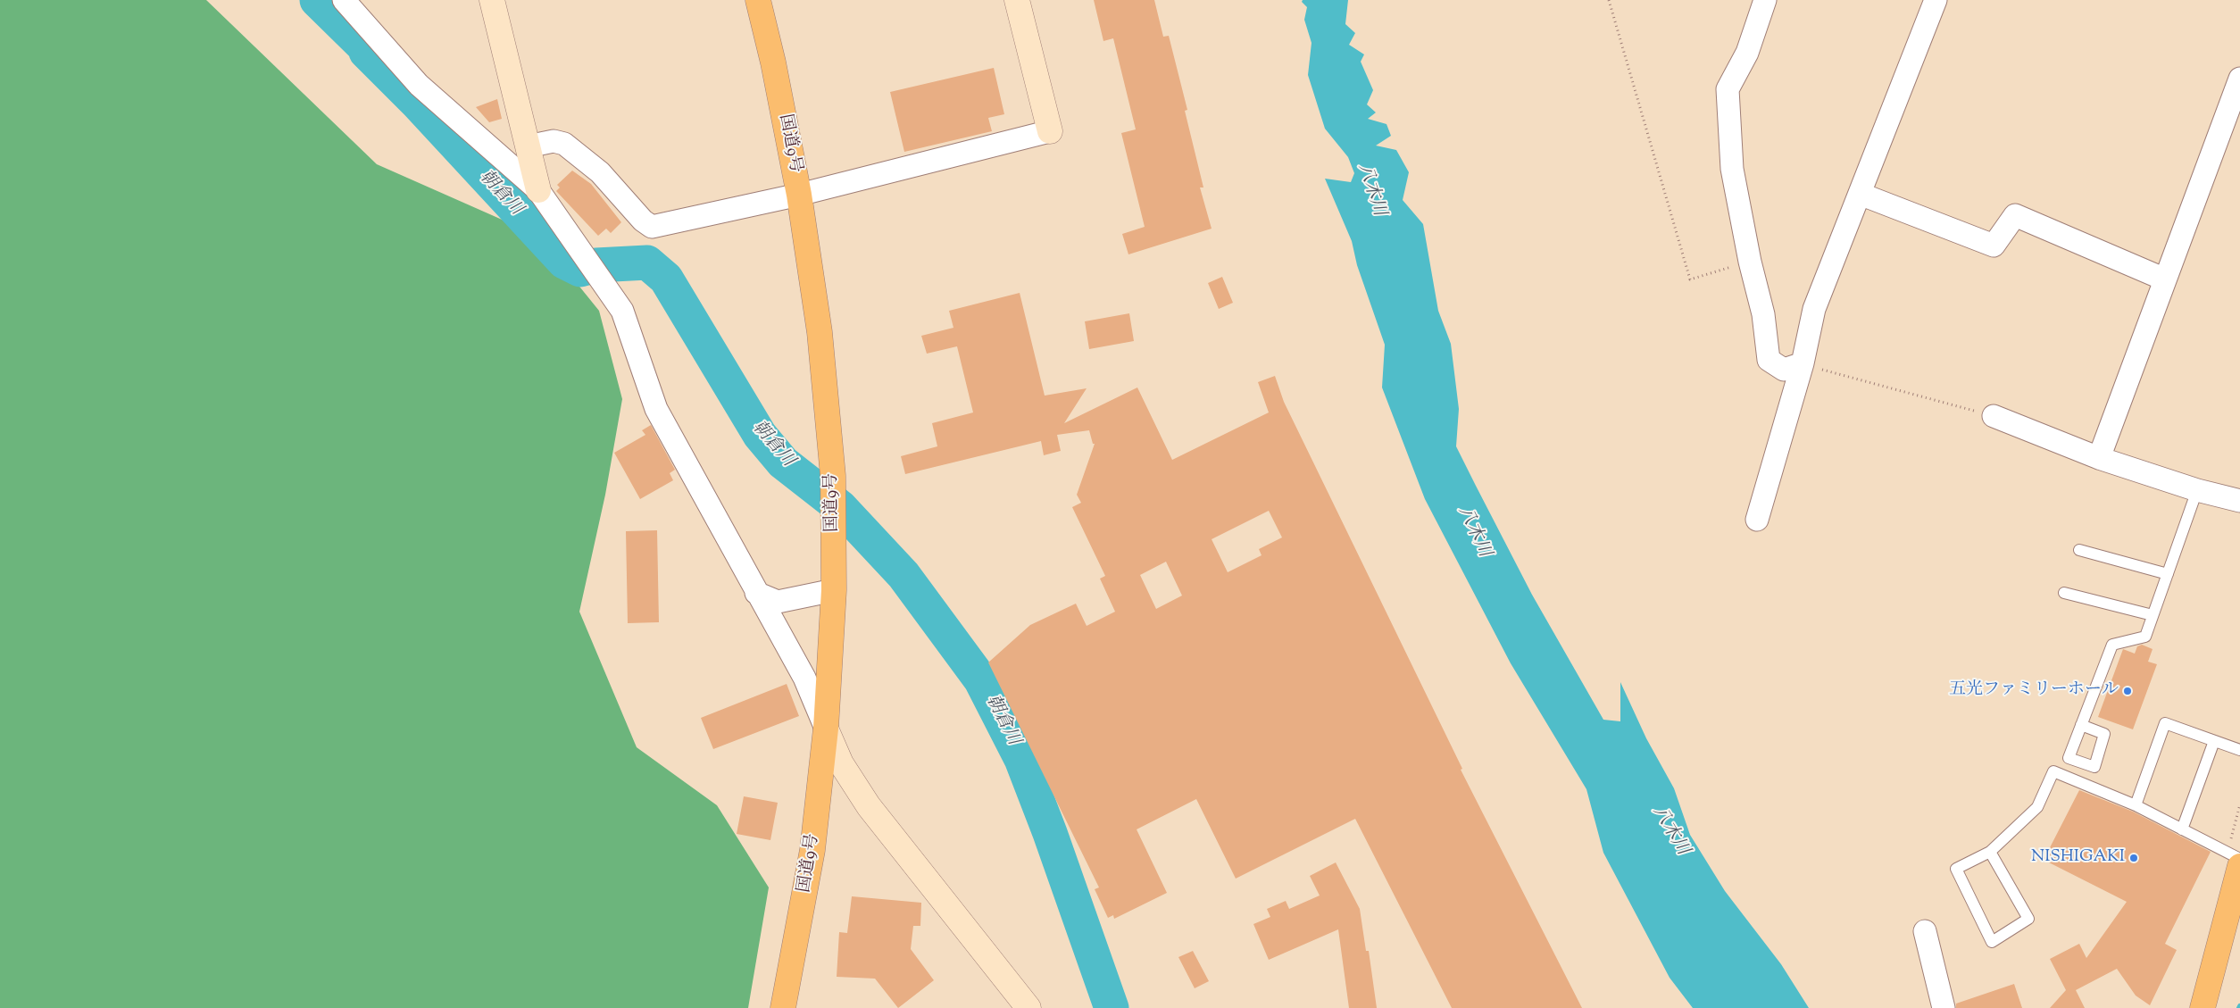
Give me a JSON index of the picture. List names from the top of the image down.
{
  "streets": {
    "main road": ["国道9号"]
  },
  "water": ["八木川", "朝倉川"],
  "places": ["五光ファミリーホール", "NISHIGAKI"]
}
